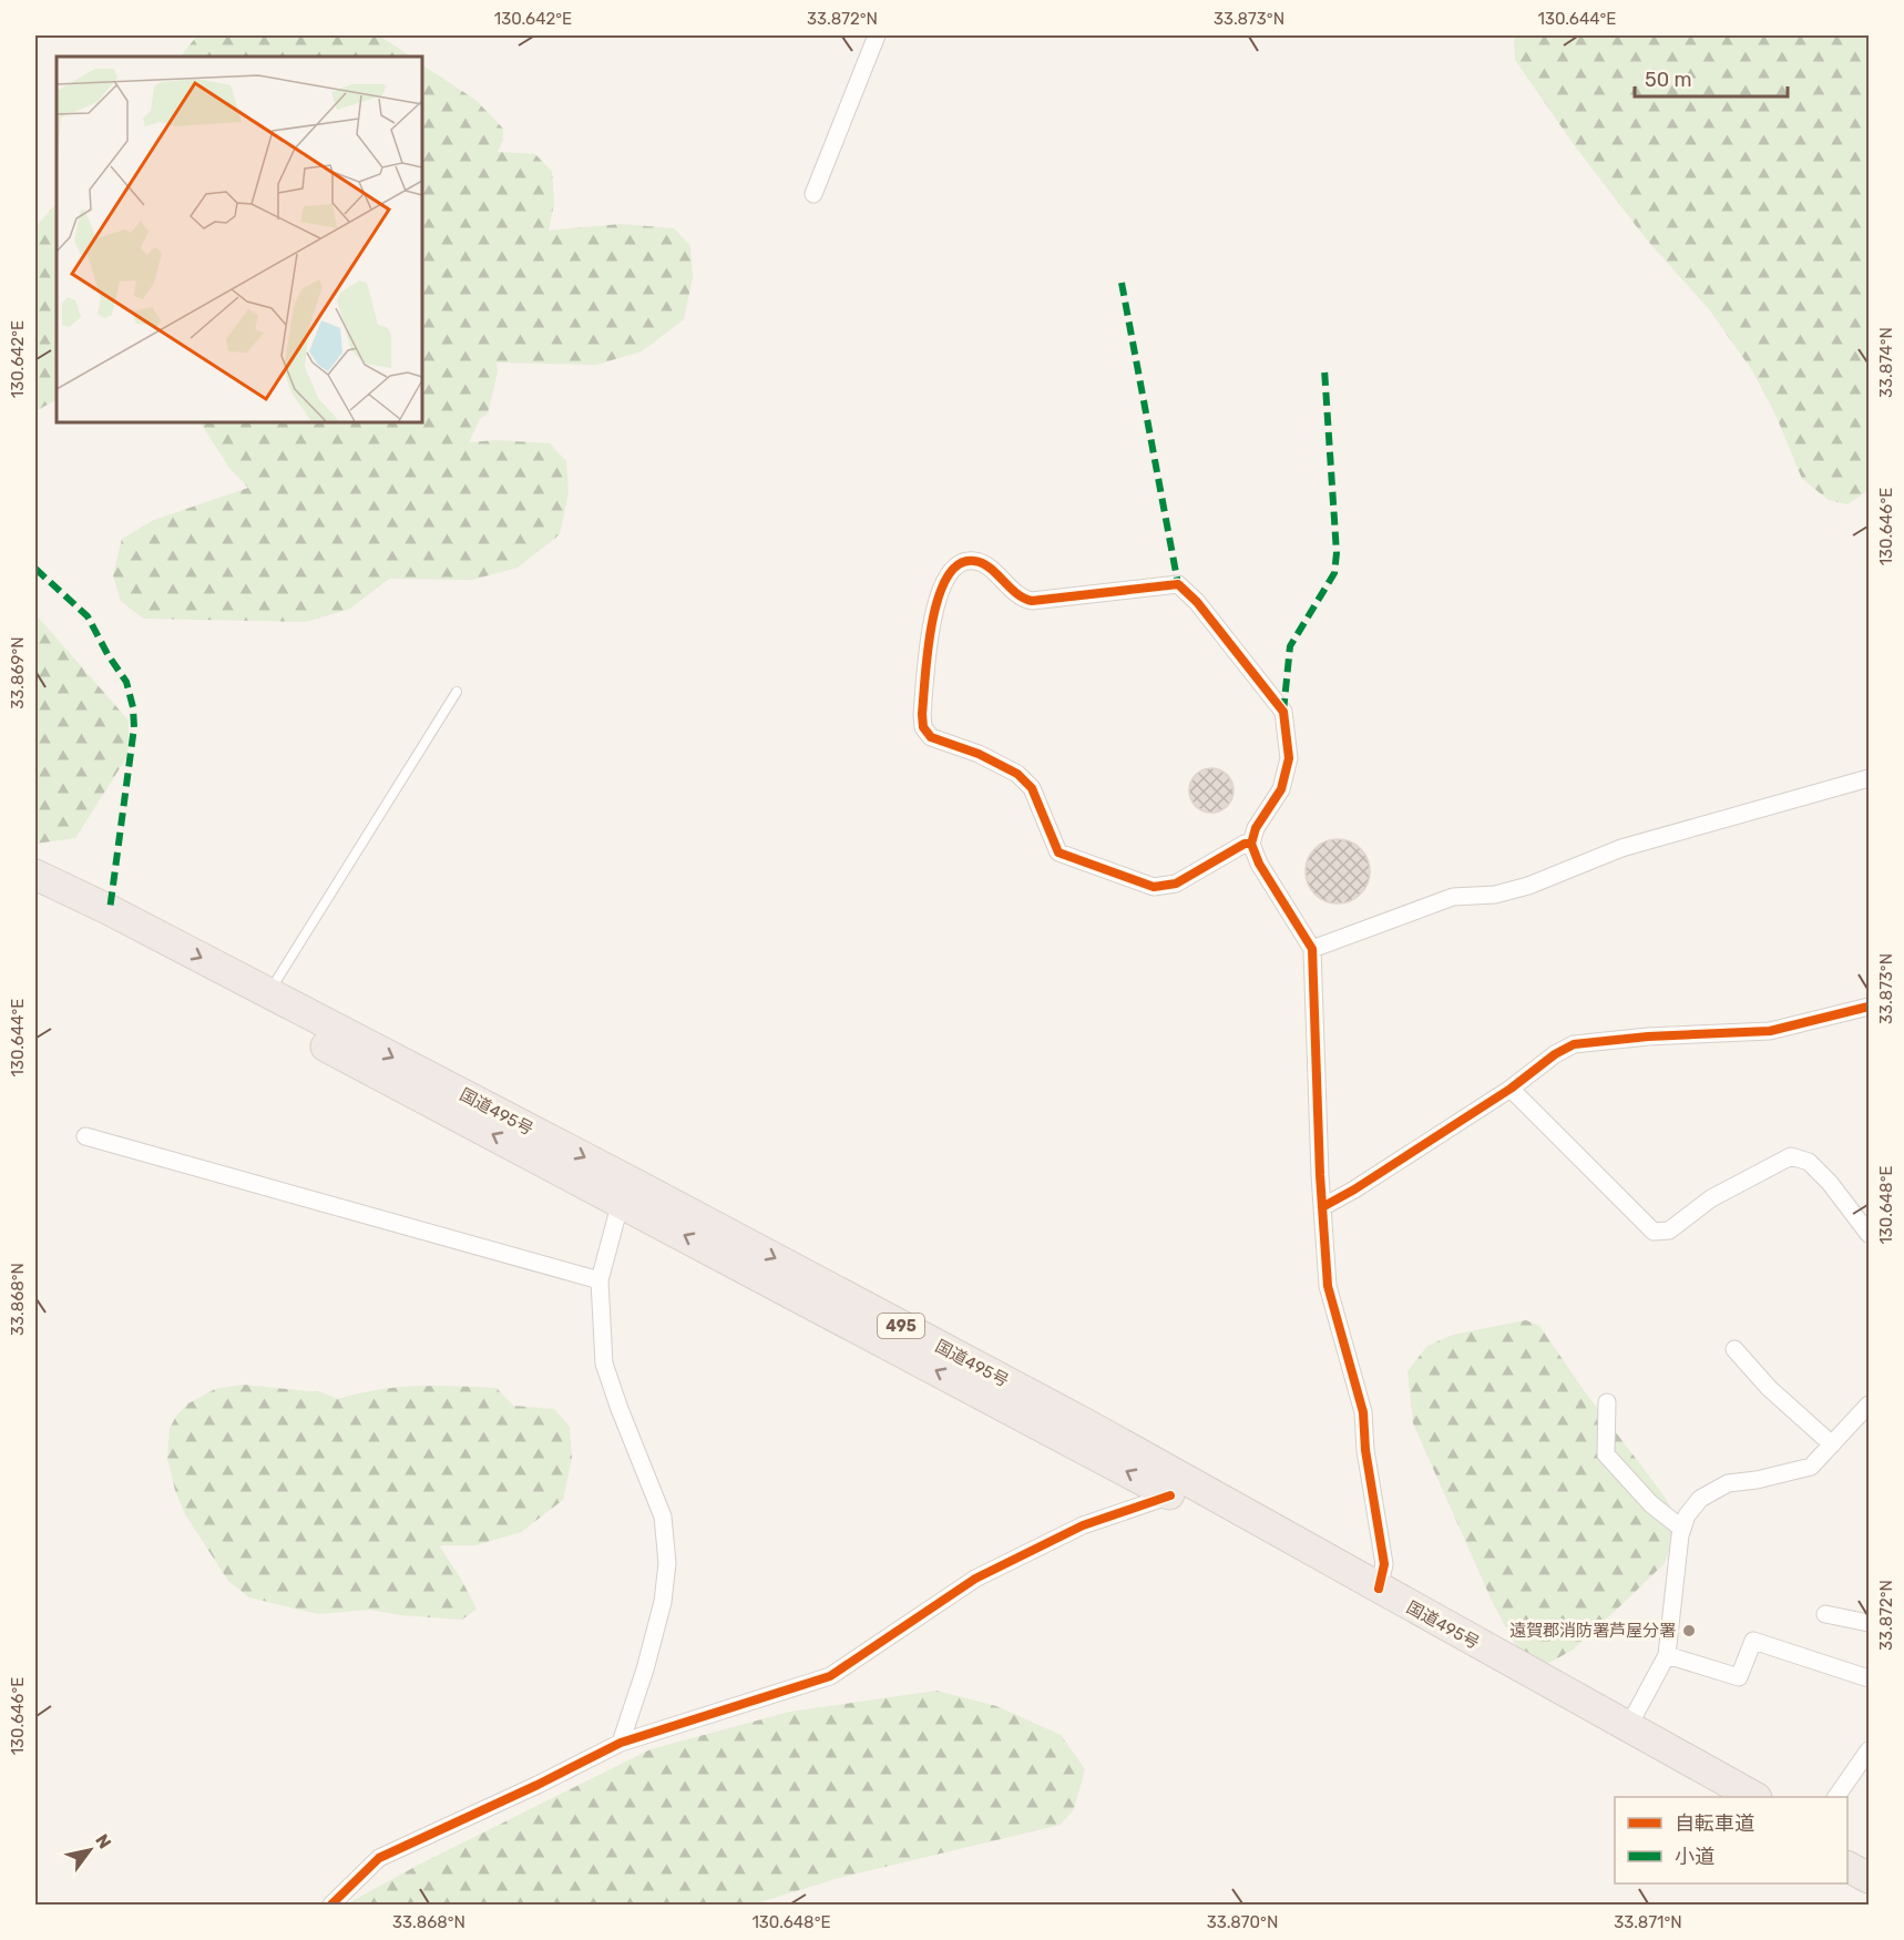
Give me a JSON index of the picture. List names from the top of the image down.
{
  "streets": {
    "highway": ["国道495号", "495"]
  },
  "places": ["遠賀郡消防署芦屋分署"],
  "legend": ["自転車道", "小道"],
  "scale_bar": "50 m",
  "north": "top right",
  "coordinates": [
    "130.642°E",
    "33.872°N",
    "33.873°N",
    "130.644°E",
    "33.874°N",
    "130.646°E",
    "33.869°N",
    "130.648°E",
    "33.868°N",
    "33.870°N",
    "33.871°N"
  ]
}
